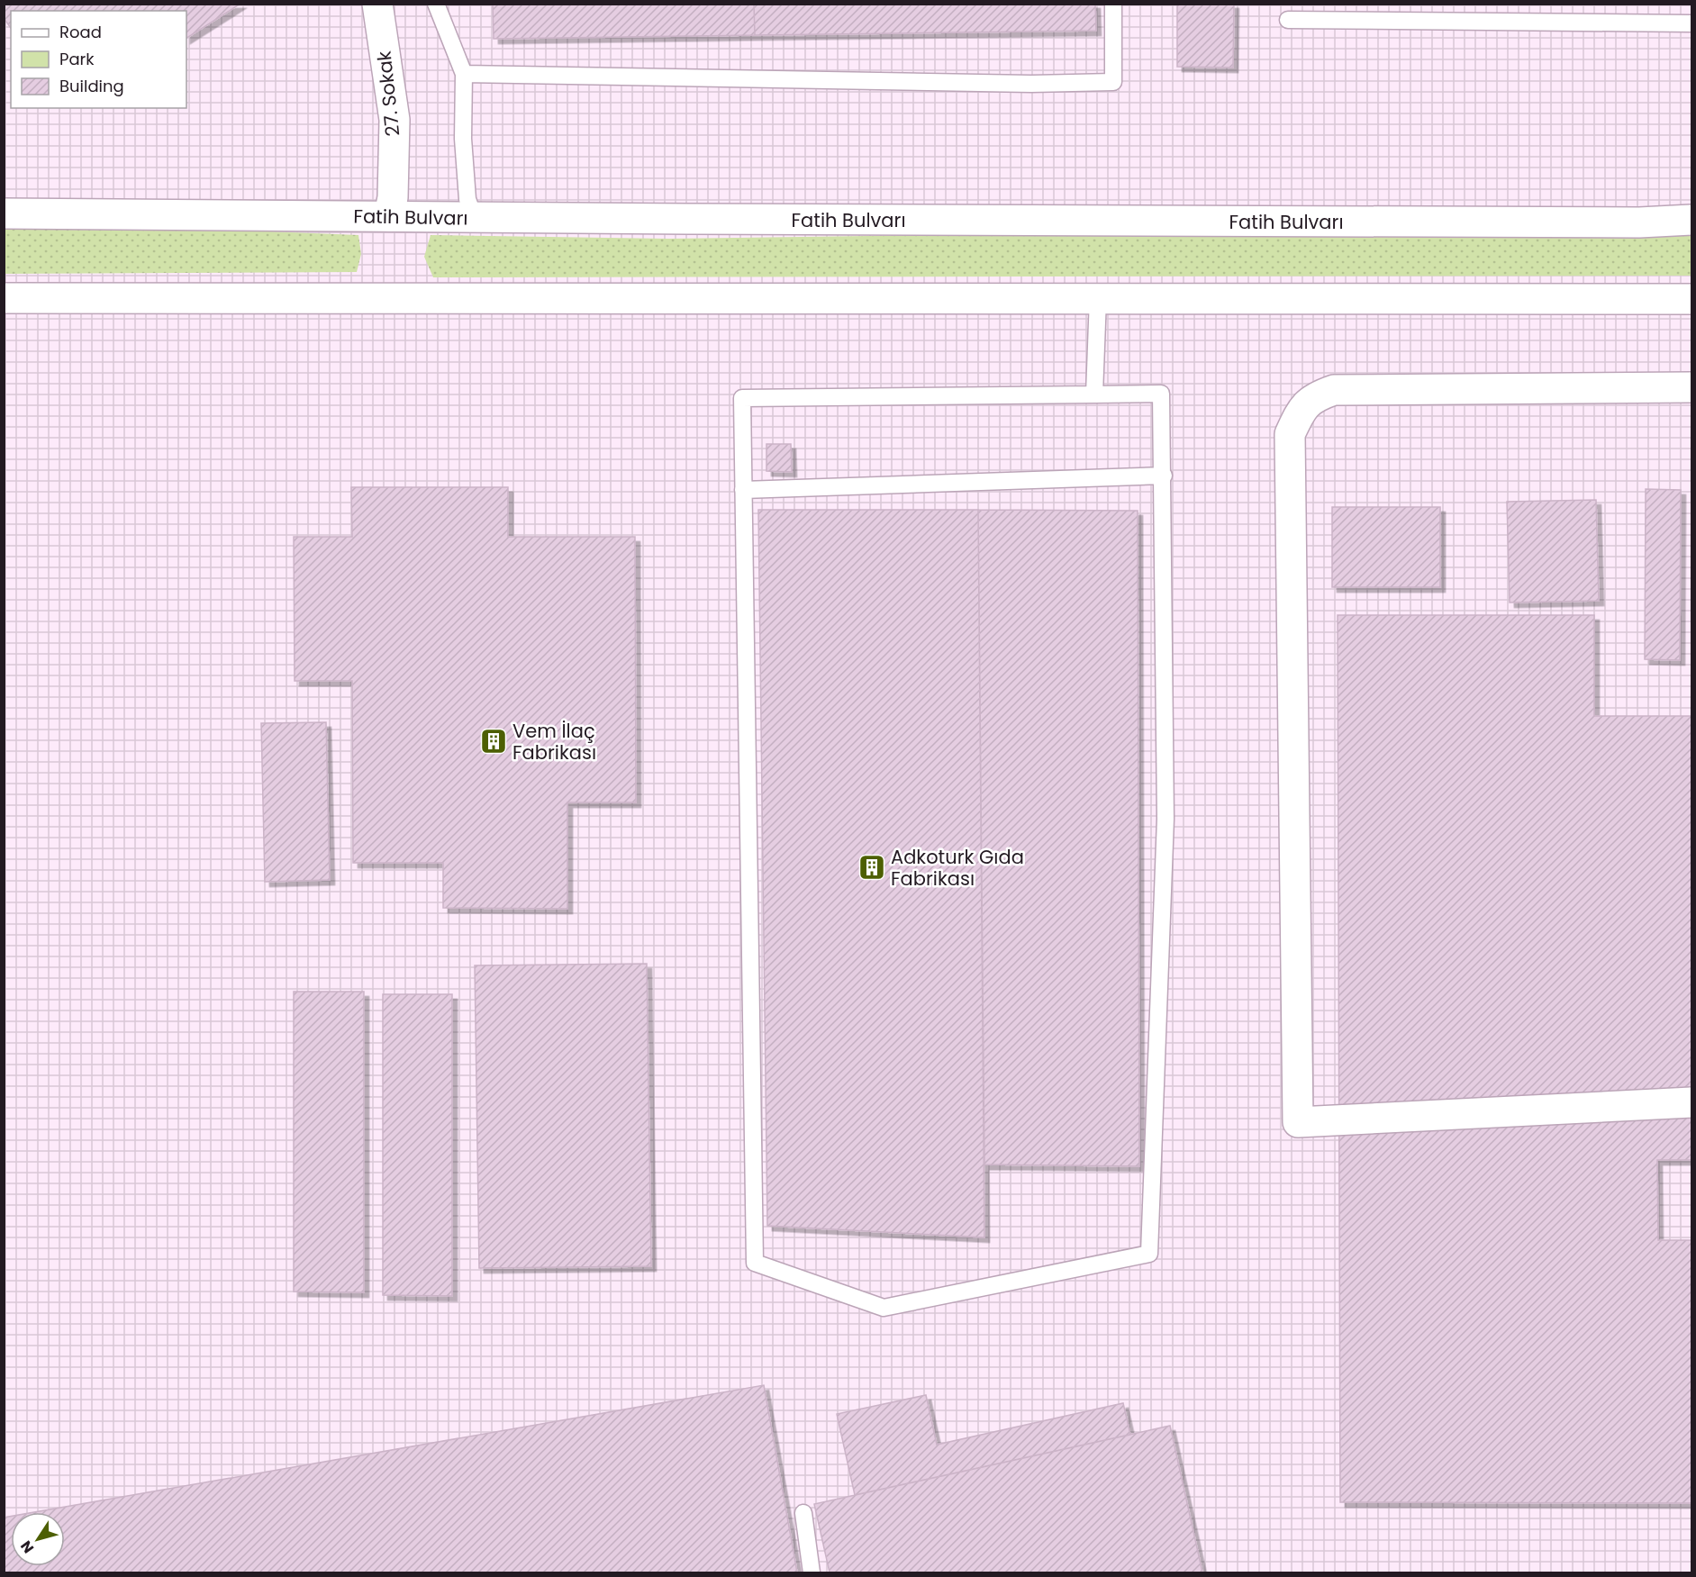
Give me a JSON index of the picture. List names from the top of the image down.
{
  "streets": {
    "main road": ["27. Sokak", "Fatih Bulvarı"]
  },
  "crossings": [
    ["27. Sokak", "Fatih Bulvarı"]
  ],
  "places": {
    "building": ["Vem İlaç Fabrikası", "Adkoturk Gıda Fabrikası"]
  },
  "legend": ["Road", "Park", "Building"],
  "north": "bottom left"
}
